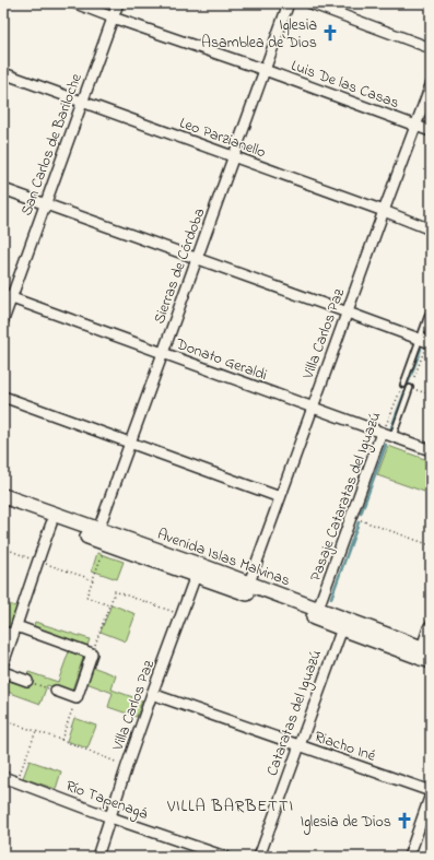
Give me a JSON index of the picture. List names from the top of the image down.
{
  "streets": {
    "main road": ["Avenida Islas Malvinas"],
    "street": [
      "Luis De las Casas",
      "Leo Parzianello",
      "San Carlos de Bariloche",
      "Sierras de Córdoba",
      "Villa Carlos Paz",
      "Donato Geraldi",
      "Pasaje Cataratas del Iguazú",
      "Cataratas del Iguazú",
      "Riacho Iné",
      "Río Tapenagá"
    ]
  },
  "crossings": [
    ["Luis De las Casas", "San Carlos de Bariloche"],
    ["Luis De las Casas", "Sierras de Córdoba"],
    ["Luis De las Casas", "Villa Carlos Paz"],
    ["Leo Parzianello", "San Carlos de Bariloche"],
    ["Leo Parzianello", "Sierras de Córdoba"],
    ["Leo Parzianello", "Villa Carlos Paz"],
    ["San Carlos de Bariloche", "Donato Geraldi"],
    ["Sierras de Córdoba", "Donato Geraldi"],
    ["Sierras de Córdoba", "Avenida Islas Malvinas"],
    ["Villa Carlos Paz", "Donato Geraldi"],
    ["Villa Carlos Paz", "Avenida Islas Malvinas"],
    ["Villa Carlos Paz", "Riacho Iné"],
    ["Villa Carlos Paz", "Río Tapenagá"],
    ["Donato Geraldi", "Pasaje Cataratas del Iguazú"],
    ["Pasaje Cataratas del Iguazú", "Avenida Islas Malvinas"],
    ["Avenida Islas Malvinas", "Cataratas del Iguazú"],
    ["Cataratas del Iguazú", "Riacho Iné"]
  ],
  "districts": ["VILLA BARBETTI"],
  "places": {
    "church": ["Iglesia Asamblea de Dios", "Iglesia de Dios"]
  }
}
